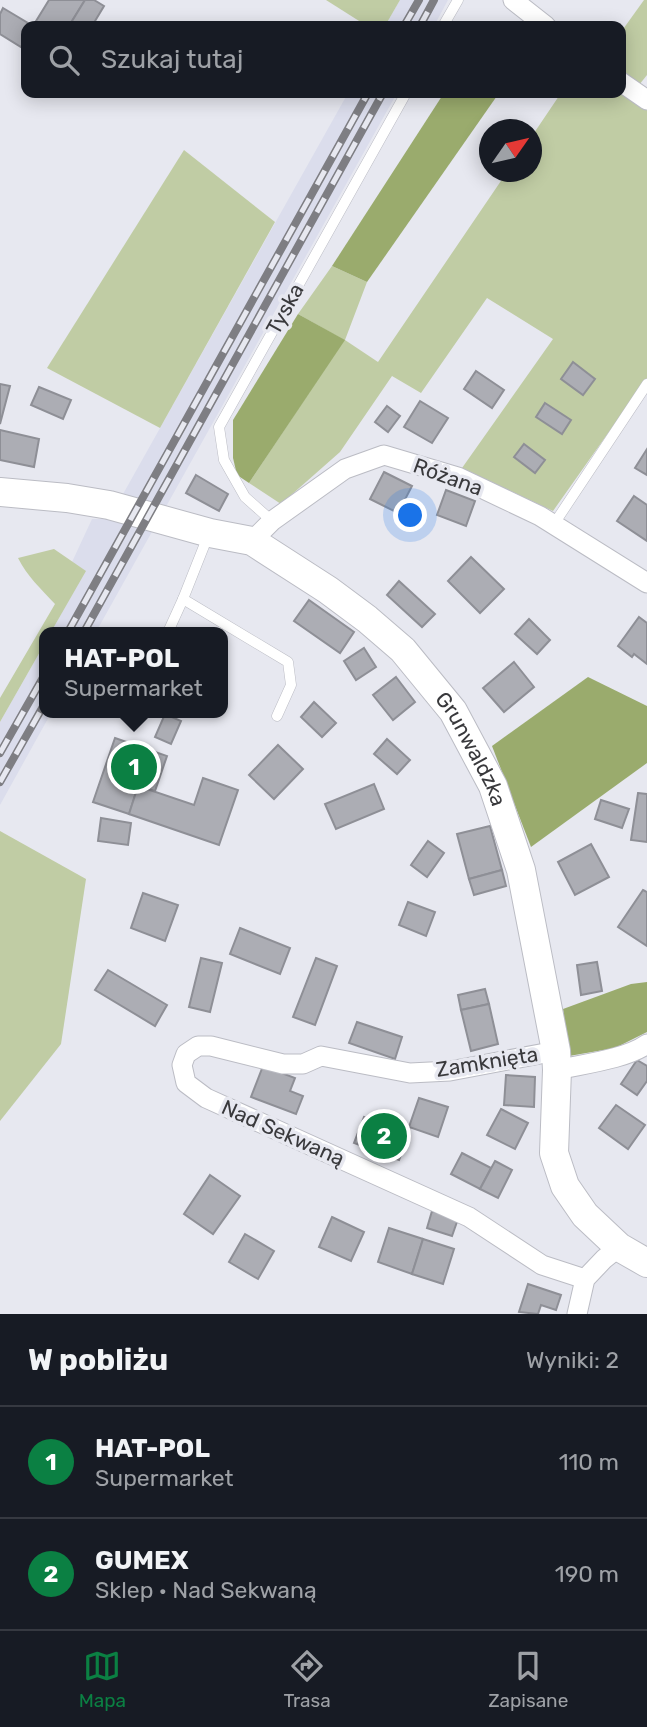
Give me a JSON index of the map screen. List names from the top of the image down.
{
  "streets": {
    "street": [
      "Różana",
      "Grunwaldzka",
      "Zamknięta",
      "Nad Sekwaną"
    ],
    "lane": ["Tyska"]
  },
  "crossings": [
    ["Tyska", "Różana"],
    ["Różana", "Grunwaldzka"],
    ["Grunwaldzka", "Zamknięta"],
    ["Zamknięta", "Nad Sekwaną"]
  ],
  "north": "top right",
  "page": {
    "search": "Szukaj tutaj",
    "popup": ["HAT-POL", "Supermarket"],
    "pins": ["1", "2"],
    "heading": ["W pobliżu", "Wyniki: 2"],
    "list": [
      {
        "mark": "1",
        "name": "HAT-POL",
        "note": "Supermarket",
        "value": "110 m"
      },
      {
        "mark": "2",
        "name": "GUMEX",
        "note": "Sklep · Nad Sekwaną",
        "value": "190 m"
      }
    ],
    "nav": ["Mapa", "Trasa", "Zapisane"]
  }
}
